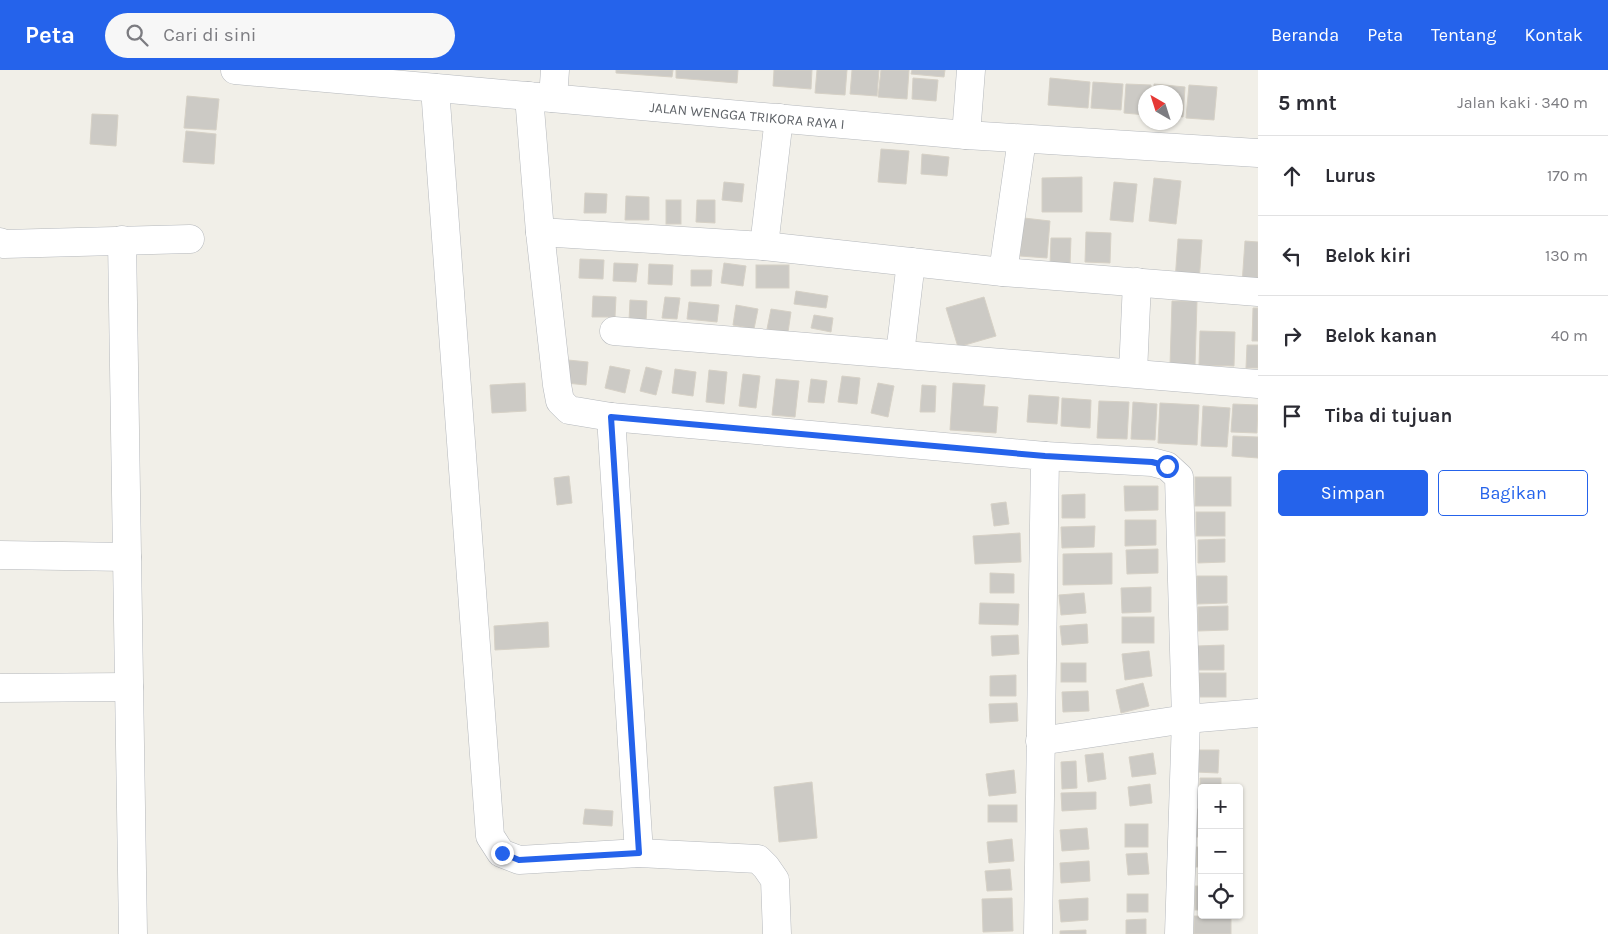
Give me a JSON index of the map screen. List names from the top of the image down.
{
  "streets": {
    "street": ["JALAN WENGGA TRIKORA RAYA I"]
  },
  "north": "top left",
  "page": {
    "header": "Peta",
    "search": "Cari di sini",
    "nav": [
      "Beranda",
      "Peta",
      "Tentang",
      "Kontak"
    ],
    "heading": ["5 mnt", "Jalan kaki · 340 m"],
    "list": [
      ["Lurus", "170 m"],
      ["Belok kiri", "130 m"],
      ["Belok kanan", "40 m"],
      "Tiba di tujuan"
    ],
    "buttons": ["Simpan", "Bagikan"],
    "map_buttons": ["+", "−"]
  }
}
